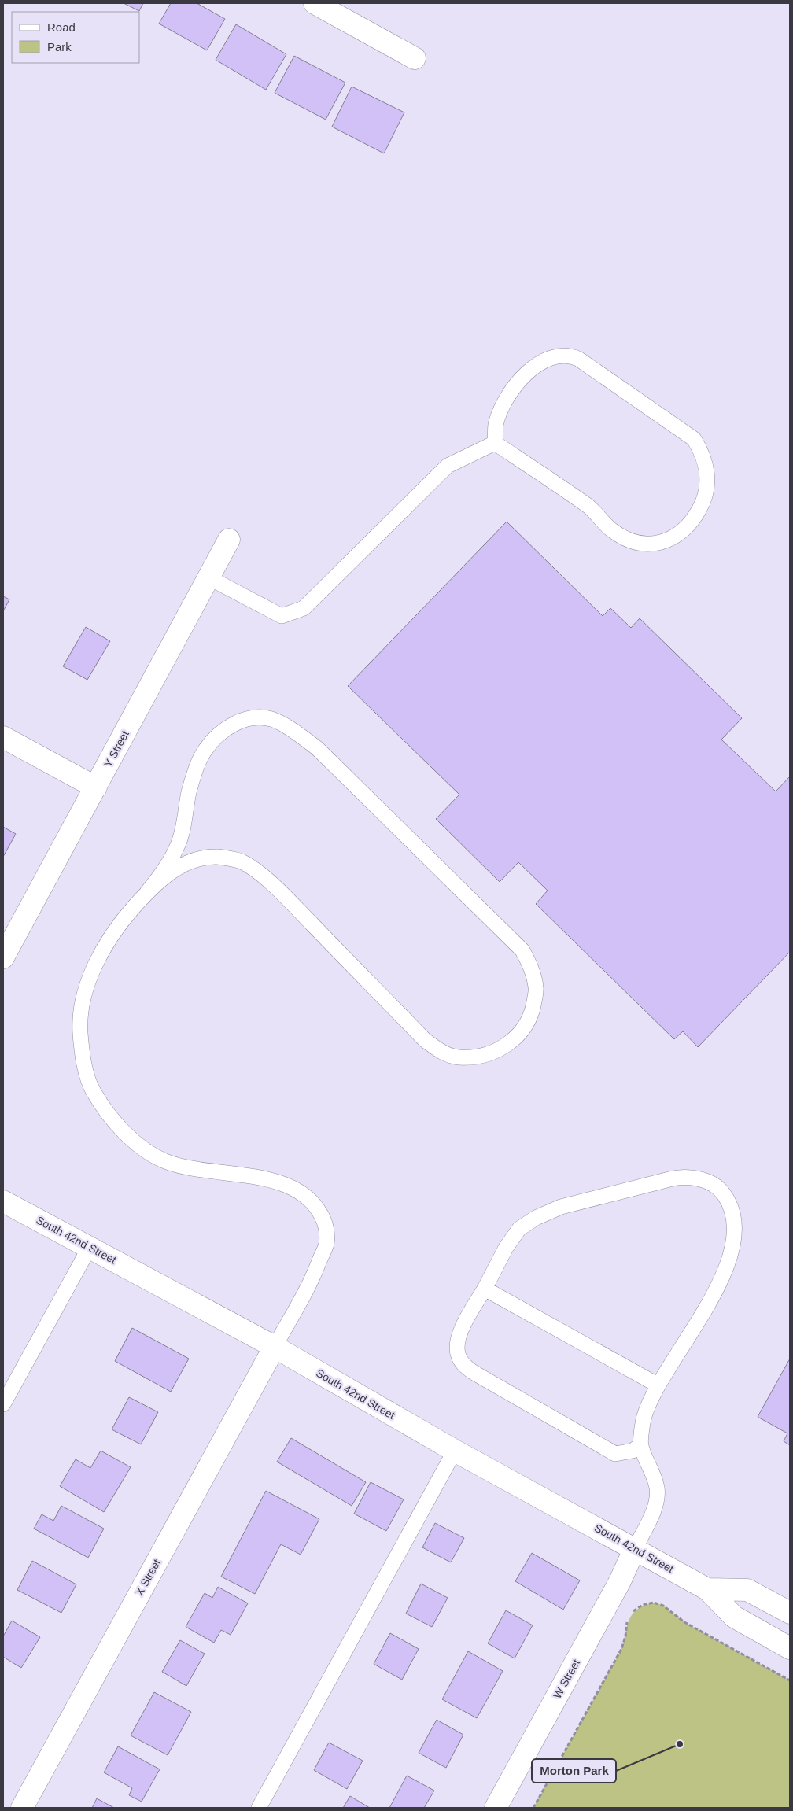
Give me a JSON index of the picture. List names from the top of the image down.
{
  "streets": {
    "street": [
      "Y Street",
      "South 42nd Street",
      "X Street",
      "W Street"
    ]
  },
  "crossings": [
    ["South 42nd Street", "X Street"],
    ["South 42nd Street", "W Street"]
  ],
  "places": ["Morton Park"],
  "legend": ["Road", "Park"]
}
